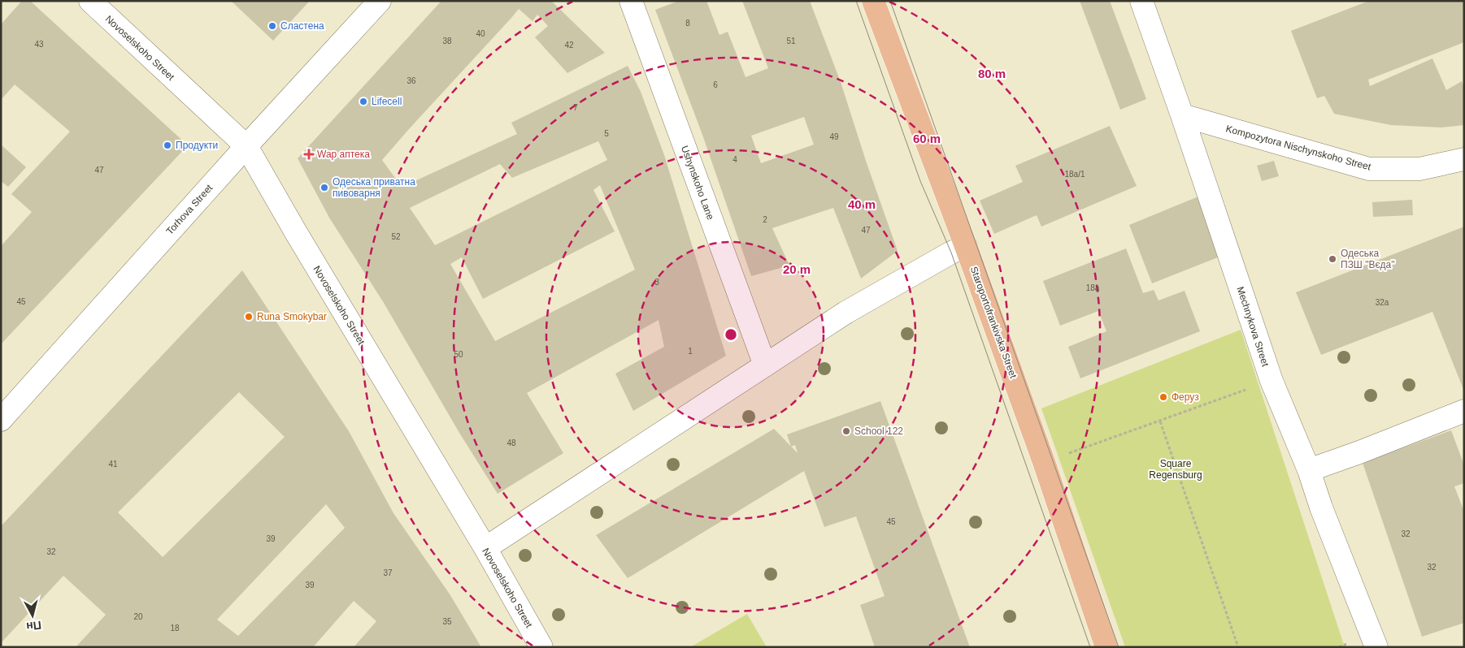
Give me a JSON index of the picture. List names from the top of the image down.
{
  "streets": {
    "main road": ["Staroportofrankivska Street"],
    "street": [
      "Novoselskoho Street",
      "Kompozytora Nischynskoho Street",
      "Ushynskoho Lane",
      "Torhova Street",
      "Mechnykova Street"
    ]
  },
  "crossings": [
    ["Novoselskoho Street", "Torhova Street"],
    ["Kompozytora Nischynskoho Street", "Mechnykova Street"]
  ],
  "parks": ["Square Regensburg"],
  "places": {
    "other": [
      "Сластена",
      "Lifecell",
      "Продукти",
      "Одеська приватна пивоварня",
      "Одеська ПЗШ \"Вєда\"",
      "Runa Smokybar",
      "Феруз",
      "School 122"
    ],
    "health": ["Wap аптека"]
  },
  "house_numbers": [
    "8",
    "40",
    "38",
    "51",
    "43",
    "42",
    "36",
    "6",
    "7",
    "5",
    "49",
    "4",
    "47",
    "18а/1",
    "2",
    "47",
    "52",
    "3",
    "18а",
    "45",
    "32а",
    "1",
    "50",
    "48",
    "41",
    "45",
    "32",
    "39",
    "32",
    "32",
    "37",
    "39",
    "20",
    "35",
    "18"
  ],
  "north": "bottom",
  "rings": [
    "80 m",
    "60 m",
    "40 m",
    "20 m"
  ]
}
